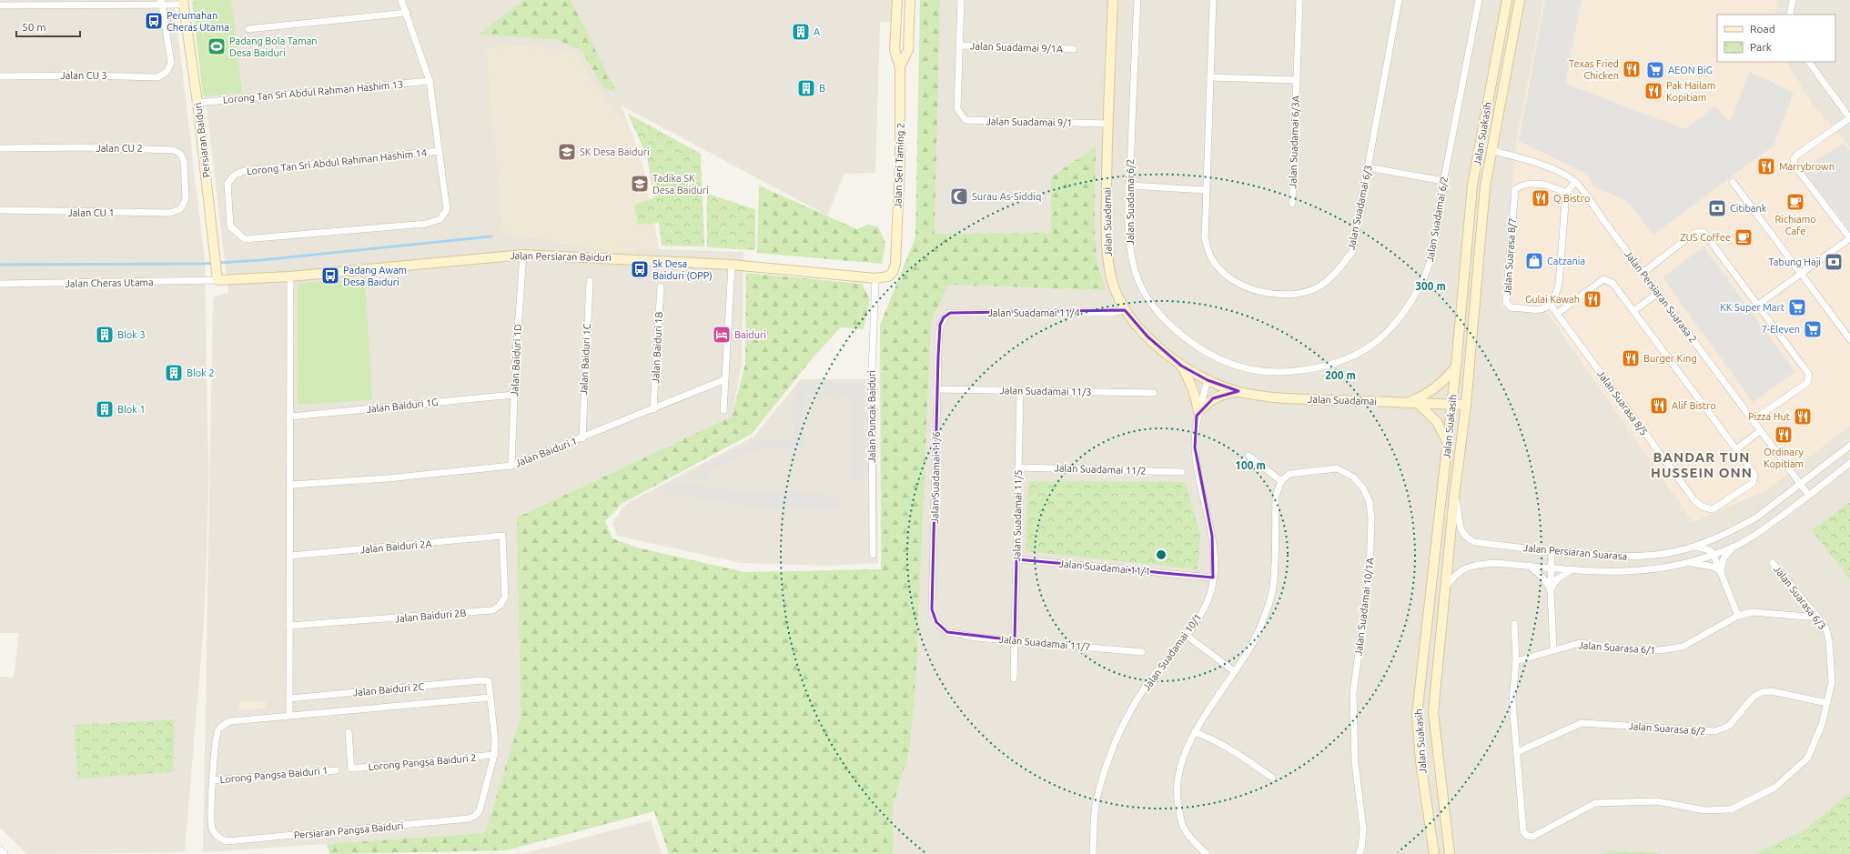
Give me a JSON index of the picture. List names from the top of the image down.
{
  "streets": {
    "street": [
      "Jalan Suadamai 9/1A",
      "Jalan CU 3",
      "Lorong Tan Sri Abdul Rahman Hashim 13",
      "Jalan Suadamai 9/1",
      "Jalan Suakasih",
      "Persiaran Baiduri",
      "Jalan Suadamai 6/3A",
      "Jalan CU 2",
      "Lorong Tan Sri Abdul Rahman Hashim 14",
      "Jalan Seri Taming 2",
      "Jalan Suadamai 6/2",
      "Jalan Suadamai 6/3",
      "Jalan CU 1",
      "Jalan Suadamai",
      "Jalan Persiaran Baiduri",
      "Jalan Suarasa 8/7",
      "Jalan Cheras Utama",
      "Jalan Persiaran Suarasa 2",
      "Jalan Suadamai 11/4",
      "Jalan Baiduri 1B",
      "Jalan Baiduri 1C",
      "Jalan Baiduri 1D",
      "Jalan Suadamai 11/3",
      "Jalan Suarasa 8/5",
      "Jalan Baiduri 1G",
      "Jalan Puncak Baiduri",
      "Jalan Baiduri 1",
      "Jalan Suadamai 11/2",
      "Jalan Suadamai 11/6",
      "Jalan Suadamai 11/5",
      "Jalan Baiduri 2A",
      "Jalan Persiaran Suarasa",
      "Jalan Suadamai 11/1",
      "Jalan Suarasa 6/3",
      "Jalan Suadamai 10/1A",
      "Jalan Baiduri 2B",
      "Jalan Suadamai 11/7",
      "Jalan Suarasa 6/1",
      "Jalan Suadamai 10/1",
      "Jalan Baiduri 2C",
      "Jalan Suarasa 6/2",
      "Lorong Pangsa Baiduri 2",
      "Lorong Pangsa Baiduri 1",
      "Persiaran Pangsa Baiduri"
    ]
  },
  "crossings": [
    ["Jalan Suadamai 9/1A", "Jalan Suadamai 9/1"],
    ["Lorong Tan Sri Abdul Rahman Hashim 13", "Persiaran Baiduri"],
    ["Jalan Suadamai 9/1", "Jalan Suadamai"],
    ["Jalan Suakasih", "Jalan Suadamai"],
    ["Jalan Suakasih", "Jalan Persiaran Suarasa 2"],
    ["Jalan Suakasih", "Jalan Persiaran Suarasa"],
    ["Persiaran Baiduri", "Jalan Persiaran Baiduri"],
    ["Persiaran Baiduri", "Jalan Cheras Utama"],
    ["Jalan CU 2", "Jalan CU 1"],
    ["Jalan Seri Taming 2", "Jalan Persiaran Baiduri"],
    ["Jalan Suadamai", "Jalan Suadamai 11/4"],
    ["Jalan Suadamai", "Jalan Suadamai 10/1"],
    ["Jalan Persiaran Baiduri", "Jalan Cheras Utama"],
    ["Jalan Persiaran Baiduri", "Jalan Baiduri 1D"],
    ["Jalan Persiaran Baiduri", "Jalan Puncak Baiduri"],
    ["Jalan Suarasa 8/7", "Jalan Suarasa 8/5"],
    ["Jalan Persiaran Suarasa 2", "Jalan Persiaran Suarasa"],
    ["Jalan Suadamai 11/4", "Jalan Suadamai 11/6"],
    ["Jalan Baiduri 1B", "Jalan Baiduri 1"],
    ["Jalan Baiduri 1C", "Jalan Baiduri 1"],
    ["Jalan Baiduri 1D", "Jalan Baiduri 1G"],
    ["Jalan Baiduri 1D", "Jalan Baiduri 1"],
    ["Jalan Suadamai 11/3", "Jalan Suadamai 11/6"],
    ["Jalan Suadamai 11/3", "Jalan Suadamai 11/5"],
    ["Jalan Suadamai 11/2", "Jalan Suadamai 11/5"],
    ["Jalan Suadamai 11/6", "Jalan Suadamai 11/7"],
    ["Jalan Suadamai 11/5", "Jalan Suadamai 11/1"],
    ["Jalan Suadamai 11/5", "Jalan Suadamai 11/7"],
    ["Jalan Baiduri 2A", "Jalan Baiduri 2B"],
    ["Jalan Suadamai 11/1", "Jalan Suadamai 10/1"],
    ["Jalan Suarasa 6/3", "Jalan Suarasa 6/1"],
    ["Jalan Suarasa 6/3", "Jalan Suarasa 6/2"],
    ["Lorong Pangsa Baiduri 2", "Persiaran Pangsa Baiduri"],
    ["Lorong Pangsa Baiduri 1", "Persiaran Pangsa Baiduri"]
  ],
  "districts": ["BANDAR TUN HUSSEIN ONN"],
  "places": {
    "bus stop": ["Perumahan Cheras Utama", "Sk Desa Baiduri (OPP)", "Padang Awam Desa Baiduri"],
    "building": [
      "A",
      "B",
      "Blok 3",
      "Blok 2",
      "Blok 1"
    ],
    "sports": ["Padang Bola Taman Desa Baiduri"],
    "restaurant": [
      "Texas Fried Chicken",
      "Pak Hailam Kopitiam",
      "Marrybrown",
      "Q Bistro",
      "Gulai Kawah",
      "Burger King",
      "Alif Bistro",
      "Pizza Hut",
      "Ordinary Kopitiam"
    ],
    "supermarket": ["AEON BiG", "KK Super Mart", "7-Eleven"],
    "school or university": ["SK Desa Baiduri", "Tadika SK Desa Baiduri"],
    "mosque": ["Surau As-Siddiq"],
    "cafe": ["Richiamo Cafe", "ZUS Coffee"],
    "bank": ["Citibank", "Tabung Haji"],
    "shop": ["Catzania"],
    "hotel": ["Baiduri"]
  },
  "legend": ["Road", "Park"],
  "scale_bar": "50 m",
  "rings": ["300 m", "200 m", "100 m"]
}
